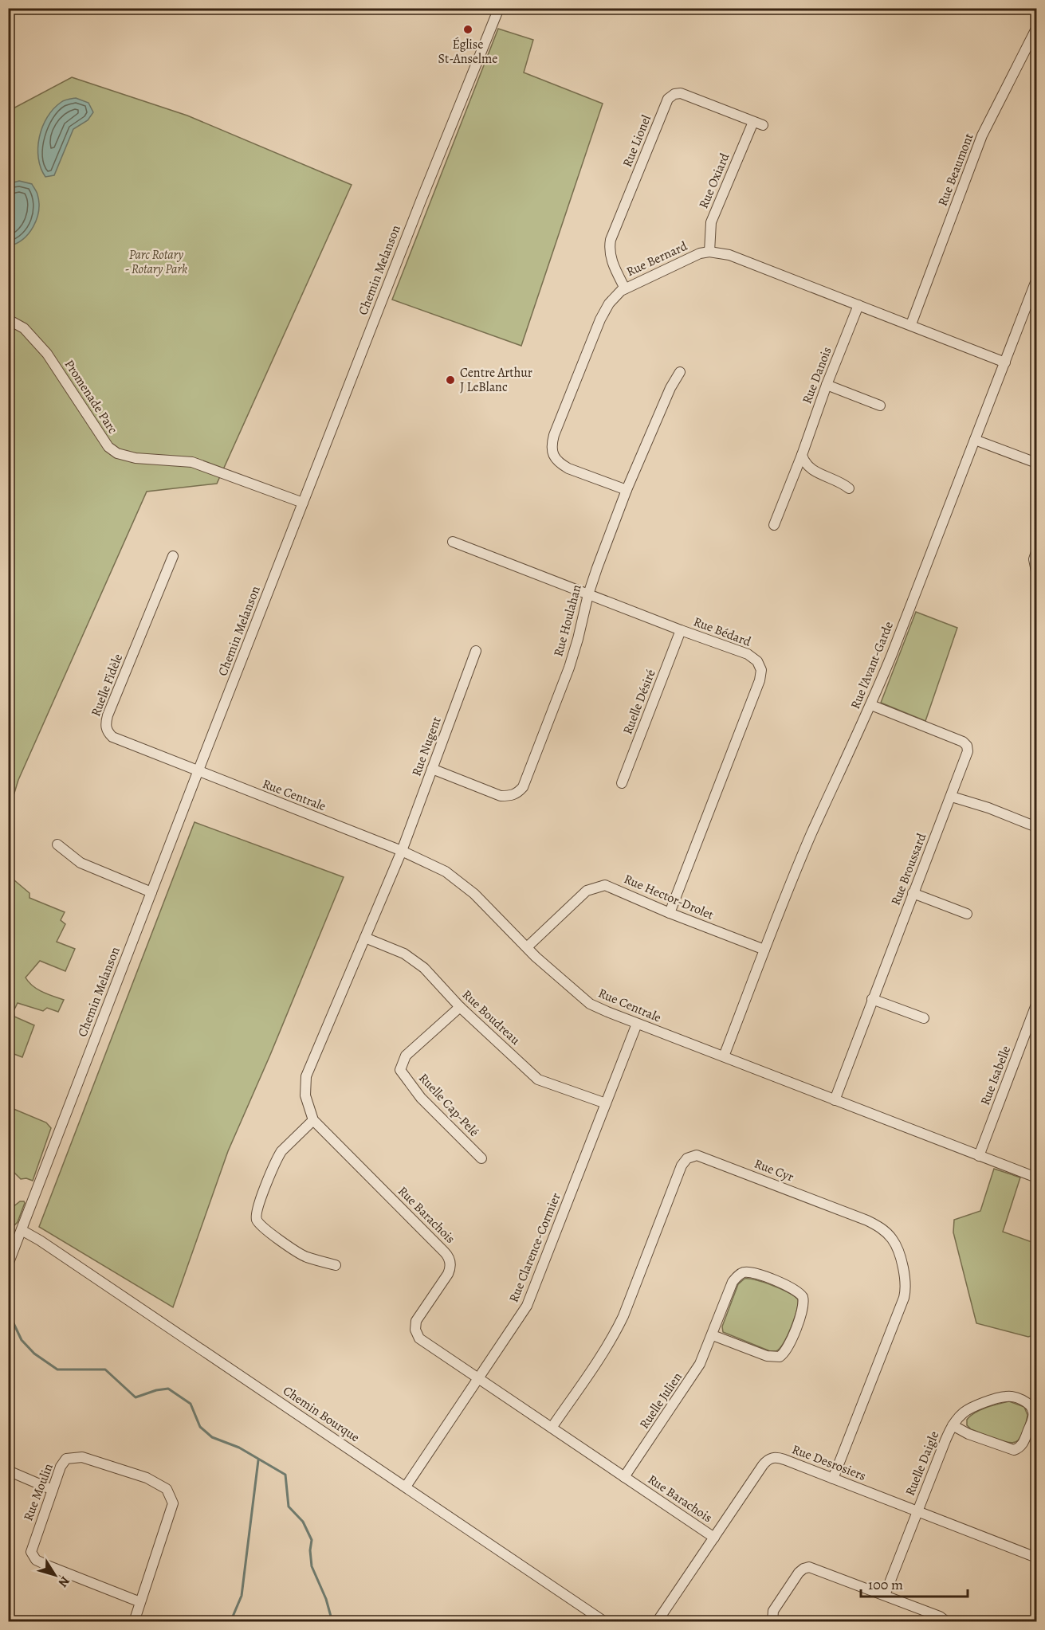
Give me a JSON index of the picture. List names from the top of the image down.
{
  "streets": {
    "street": [
      "Rue Lionel",
      "Rue Beaumont",
      "Rue Oxiard",
      "Rue Bernard",
      "Chemin Melanson",
      "Rue Danois",
      "Promenade Parc",
      "Rue Houlahan",
      "Rue Bédard",
      "Rue l'Avant-Garde",
      "Ruelle Fidèle",
      "Ruelle Désiré",
      "Rue Nugent",
      "Rue Centrale",
      "Rue Broussard",
      "Rue Hector-Drolet",
      "Rue Boudreau",
      "Rue Isabelle",
      "Ruelle Cap-Pelé",
      "Rue Cyr",
      "Rue Barachois",
      "Rue Clarence-Cormier",
      "Ruelle Julien",
      "Chemin Bourque",
      "Rue Desrosiers",
      "Ruelle Daigle",
      "Rue Moulin"
    ]
  },
  "crossings": [
    ["Rue Lionel", "Rue Oxiard"],
    ["Rue Lionel", "Rue Bernard"],
    ["Rue Beaumont", "Rue Bernard"],
    ["Rue Oxiard", "Rue Bernard"],
    ["Rue Bernard", "Rue Danois"],
    ["Rue Bernard", "Rue Houlahan"],
    ["Rue Bernard", "Rue l'Avant-Garde"],
    ["Chemin Melanson", "Promenade Parc"],
    ["Chemin Melanson", "Ruelle Fidèle"],
    ["Chemin Melanson", "Rue Centrale"],
    ["Chemin Melanson", "Chemin Bourque"],
    ["Rue Houlahan", "Rue Bédard"],
    ["Rue Houlahan", "Rue Nugent"],
    ["Rue Bédard", "Ruelle Désiré"],
    ["Rue Bédard", "Rue Hector-Drolet"],
    ["Rue l'Avant-Garde", "Rue Centrale"],
    ["Rue l'Avant-Garde", "Rue Broussard"],
    ["Rue l'Avant-Garde", "Rue Hector-Drolet"],
    ["Ruelle Fidèle", "Rue Centrale"],
    ["Rue Nugent", "Rue Centrale"],
    ["Rue Nugent", "Rue Barachois"],
    ["Rue Centrale", "Rue Broussard"],
    ["Rue Centrale", "Rue Hector-Drolet"],
    ["Rue Centrale", "Rue Isabelle"],
    ["Rue Centrale", "Rue Barachois"],
    ["Rue Centrale", "Rue Clarence-Cormier"],
    ["Rue Boudreau", "Ruelle Cap-Pelé"],
    ["Rue Boudreau", "Rue Barachois"],
    ["Rue Boudreau", "Rue Clarence-Cormier"],
    ["Rue Cyr", "Rue Barachois"],
    ["Rue Cyr", "Rue Desrosiers"],
    ["Rue Barachois", "Rue Clarence-Cormier"],
    ["Rue Barachois", "Ruelle Julien"],
    ["Rue Barachois", "Rue Desrosiers"],
    ["Rue Clarence-Cormier", "Chemin Bourque"],
    ["Rue Desrosiers", "Ruelle Daigle"]
  ],
  "parks": ["Parc Rotary - Rotary Park"],
  "places": ["Église St-Anselme", "Centre Arthur J LeBlanc"],
  "scale_bar": "100 m",
  "north": "bottom right"
}
